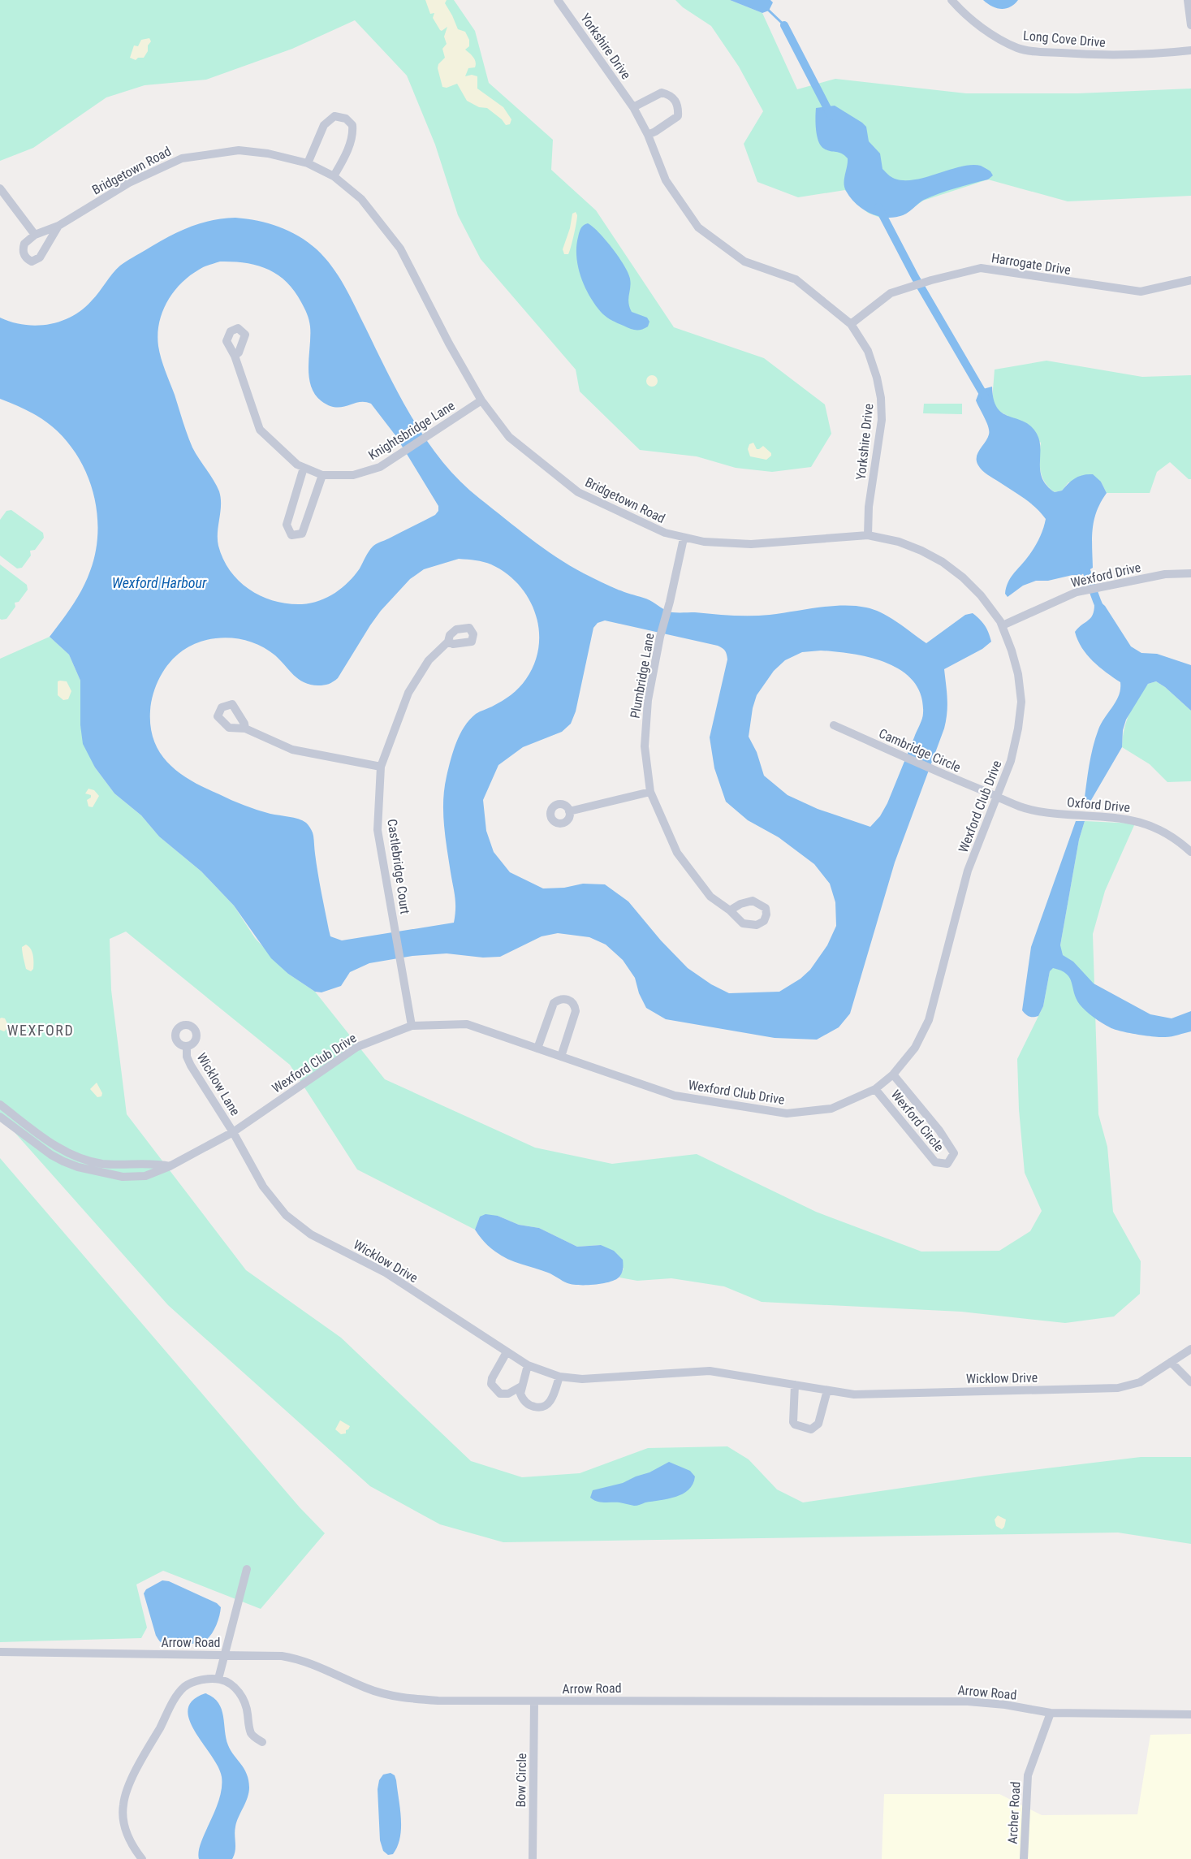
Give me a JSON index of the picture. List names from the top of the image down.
{
  "streets": {
    "street": [
      "Long Cove Drive",
      "Yorkshire Drive",
      "Bridgetown Road",
      "Harrogate Drive",
      "Knightsbridge Lane",
      "Wexford Drive",
      "Plumbridge Lane",
      "Cambridge Circle",
      "Oxford Drive",
      "Wexford Club Drive",
      "Castlebridge Court",
      "Wicklow Lane",
      "Wexford Circle",
      "Wicklow Drive",
      "Arrow Road",
      "Bow Circle",
      "Archer Road"
    ]
  },
  "crossings": [
    ["Yorkshire Drive", "Bridgetown Road"],
    ["Yorkshire Drive", "Harrogate Drive"],
    ["Bridgetown Road", "Knightsbridge Lane"],
    ["Bridgetown Road", "Wexford Drive"],
    ["Bridgetown Road", "Plumbridge Lane"],
    ["Bridgetown Road", "Wexford Club Drive"],
    ["Wexford Drive", "Wexford Club Drive"],
    ["Cambridge Circle", "Oxford Drive"],
    ["Cambridge Circle", "Wexford Club Drive"],
    ["Oxford Drive", "Wexford Club Drive"],
    ["Wexford Club Drive", "Castlebridge Court"],
    ["Wexford Club Drive", "Wicklow Lane"],
    ["Wexford Club Drive", "Wexford Circle"],
    ["Wexford Club Drive", "Wicklow Drive"],
    ["Wicklow Lane", "Wicklow Drive"],
    ["Arrow Road", "Bow Circle"],
    ["Arrow Road", "Archer Road"]
  ],
  "districts": ["WEXFORD"],
  "water": ["Wexford Harbour"]
}
